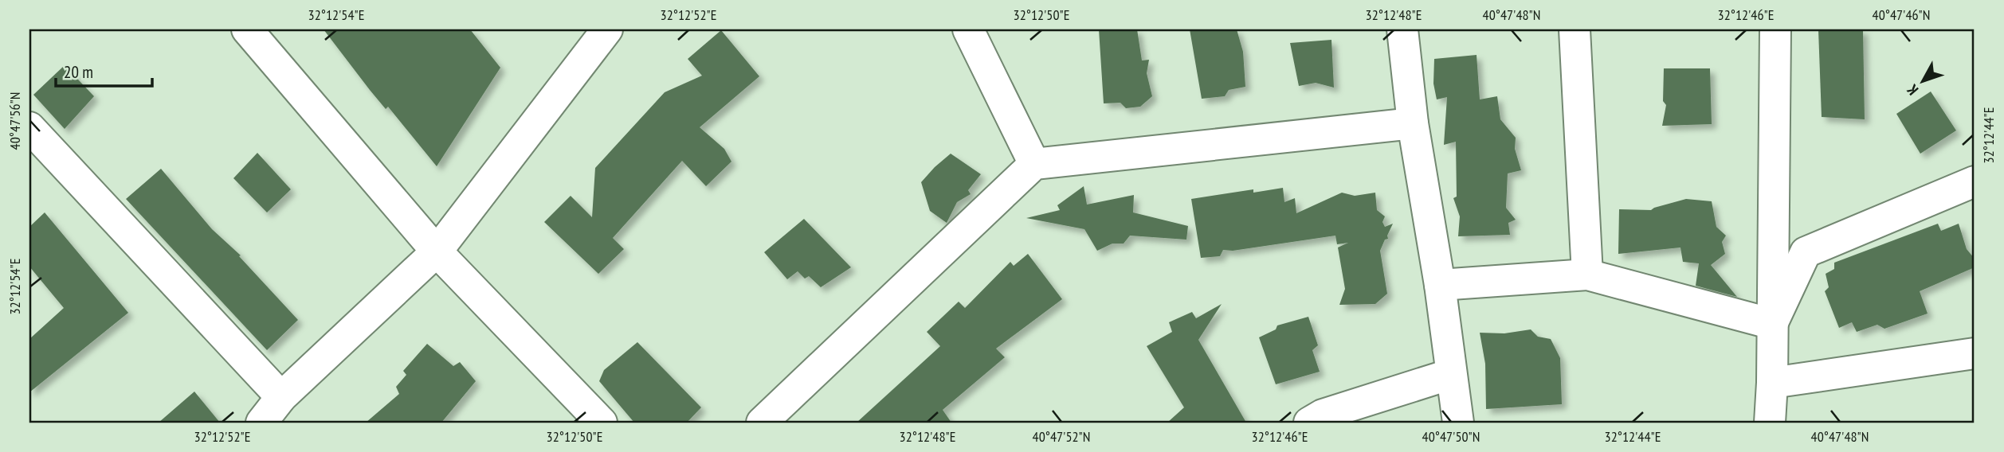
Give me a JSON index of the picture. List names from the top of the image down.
{
  "scale_bar": "20 m",
  "north": "bottom left",
  "coordinates": [
    "32°12'54\"E",
    "32°12'52\"E",
    "32°12'50\"E",
    "32°12'48\"E",
    "40°47'48\"N",
    "32°12'46\"E",
    "40°47'46\"N",
    "40°47'56\"N",
    "32°12'44\"E",
    "40°47'52\"N",
    "40°47'50\"N"
  ]
}
